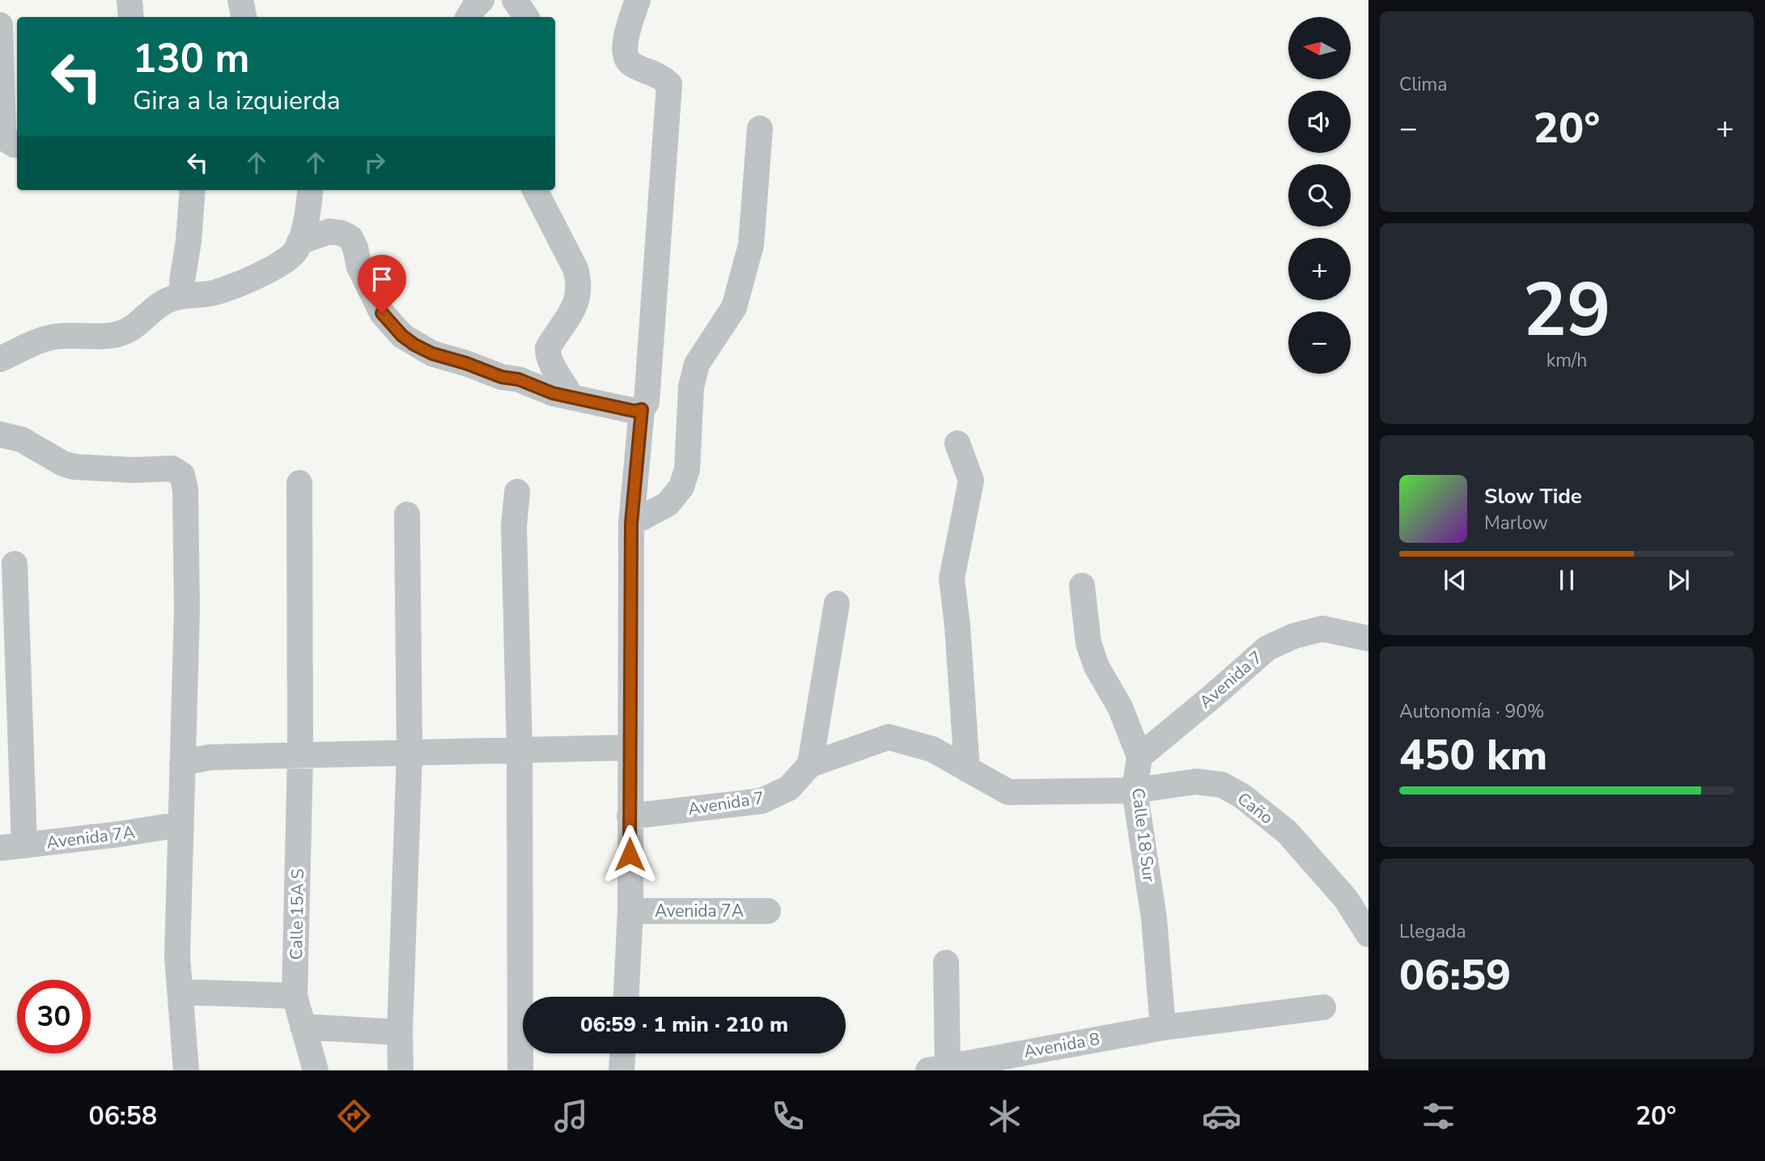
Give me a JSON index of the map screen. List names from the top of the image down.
{
  "streets": {
    "street": [
      "Avenida 7",
      "Caño",
      "Calle 18 Sur",
      "Avenida 7A",
      "Calle 15A S",
      "Avenida 8"
    ]
  },
  "crossings": [
    ["Avenida 7", "Caño"],
    ["Avenida 7", "Calle 18 Sur"],
    ["Caño", "Calle 18 Sur"],
    ["Calle 18 Sur", "Avenida 8"]
  ],
  "north": "left",
  "page": {
    "tile": [
      "Clima",
      ["29", "km/h"],
      ["Autonomía · 90%", "450 km"],
      ["Llegada", "06:59"]
    ],
    "map_buttons": ["+", "−"],
    "turn": ["130 m", "Gira a la izquierda"],
    "heat": ["−", "20°", "+"],
    "song": ["Slow Tide", "Marlow"],
    "limit": "30",
    "trip": "06:59 · 1 min · 210 m",
    "tabs": ["06:58", "20°"]
  }
}
